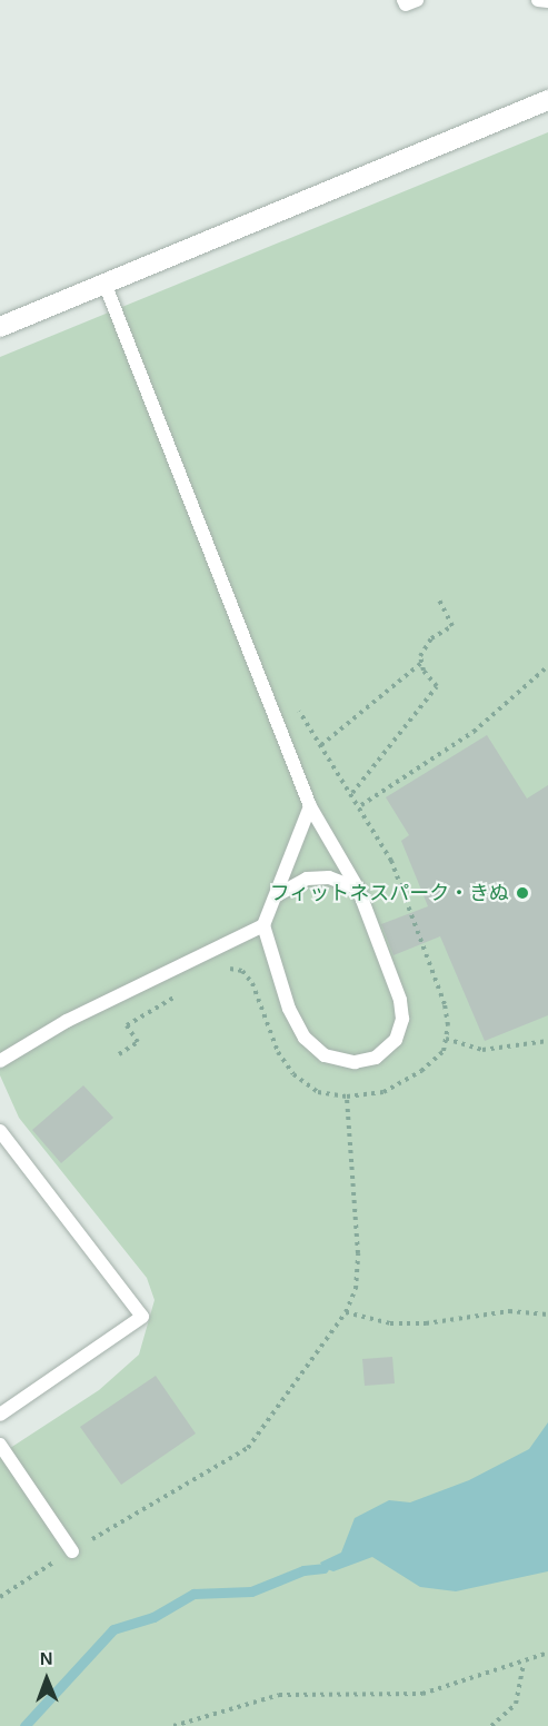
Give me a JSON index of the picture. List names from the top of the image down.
{
  "places": ["フィットネスパーク・きぬ"],
  "north": "top"
}
